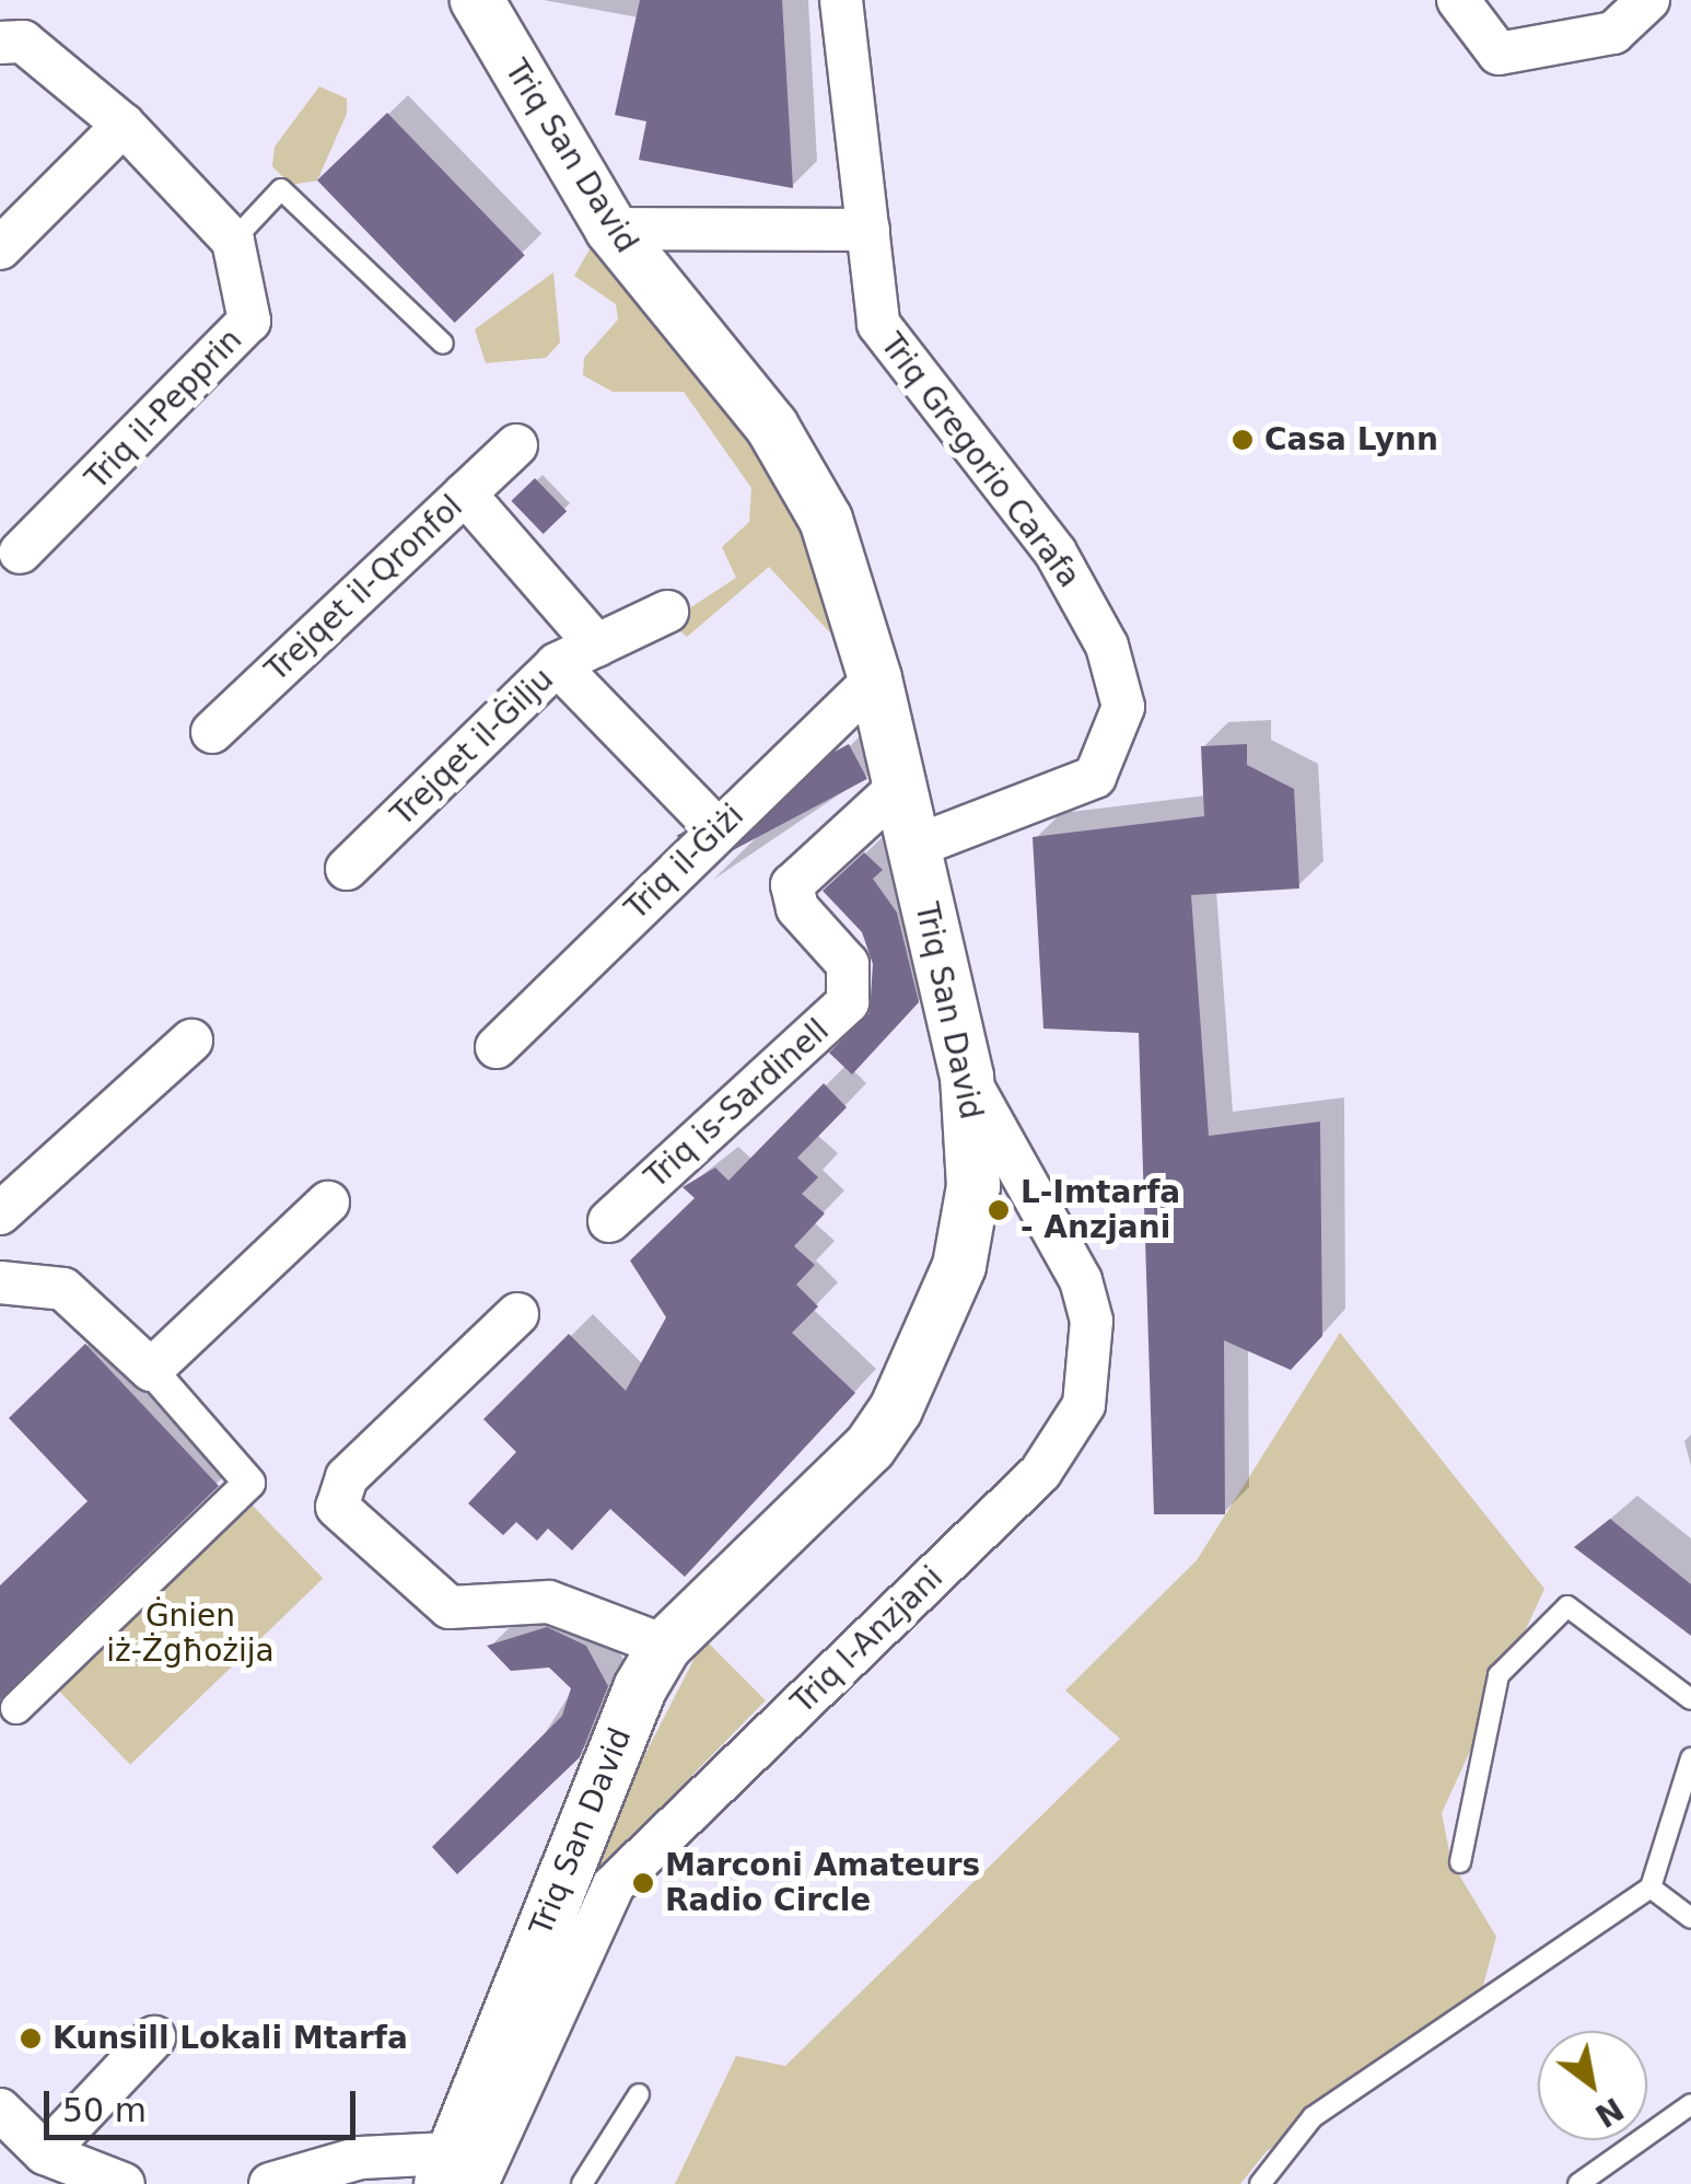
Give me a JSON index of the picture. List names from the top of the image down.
{
  "streets": {
    "street": [
      "Triq San David",
      "Triq il-Pepprin",
      "Triq Gregorio Carafa",
      "Trejqet il-Qronfol",
      "Trejqet il-Ġilju",
      "Triq il-Ġiżi",
      "Triq is-Sardinell",
      "Triq l-Anzjani"
    ]
  },
  "crossings": [
    ["Triq San David", "Triq Gregorio Carafa"],
    ["Triq San David", "Triq il-Ġiżi"],
    ["Triq San David", "Triq is-Sardinell"],
    ["Triq San David", "Triq l-Anzjani"]
  ],
  "parks": ["Ġnien iż-Żgħożija"],
  "places": [
    "Casa Lynn",
    "L-Imtarfa - Anzjani",
    "Marconi Amateurs Radio Circle",
    "Kunsill Lokali Mtarfa"
  ],
  "scale_bar": "50 m",
  "north": "bottom right"
}
